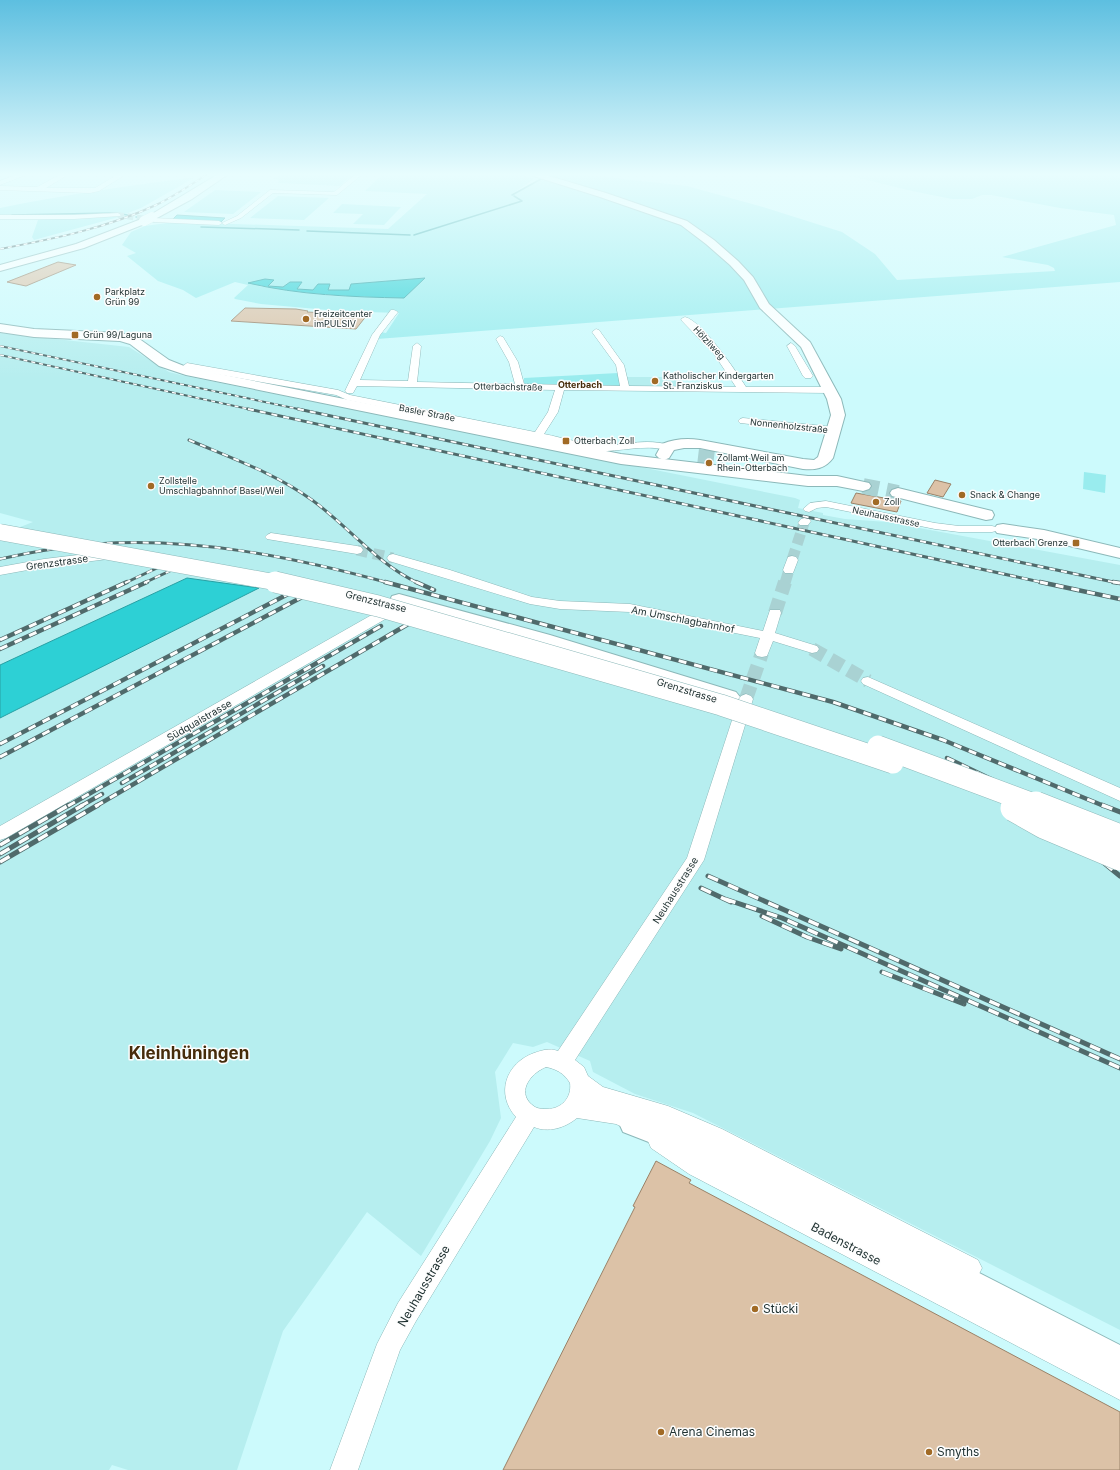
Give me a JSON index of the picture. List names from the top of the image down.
{
  "streets": {
    "main road": ["Nonnenholzstraße"],
    "street": [
      "Hölzliweg",
      "Otterbachstraße",
      "Basler Straße",
      "Neuhausstrasse",
      "Grenzstrasse",
      "Am Umschlagbahnhof",
      "Südquaistrasse",
      "Badenstrasse"
    ]
  },
  "crossings": [
    ["Hölzliweg", "Otterbachstraße"],
    ["Otterbachstraße", "Nonnenholzstraße"],
    ["Basler Straße", "Nonnenholzstraße"],
    ["Neuhausstrasse", "Grenzstrasse"],
    ["Neuhausstrasse", "Badenstrasse"],
    ["Grenzstrasse", "Südquaistrasse"]
  ],
  "districts": ["Otterbach", "Kleinhüningen"],
  "places": {
    "other": [
      "Parkplatz Grün 99",
      "Freizeitcenter imPULSIV",
      "Katholischer Kindergarten St. Franziskus",
      "Zollamt Weil am Rhein-Otterbach",
      "Zollstelle Umschlagbahnhof Basel/Weil",
      "Snack & Change",
      "Zoll",
      "Stücki",
      "Arena Cinemas",
      "Smyths"
    ],
    "transit": ["Grün 99/Laguna", "Otterbach Zoll", "Otterbach Grenze"]
  }
}
